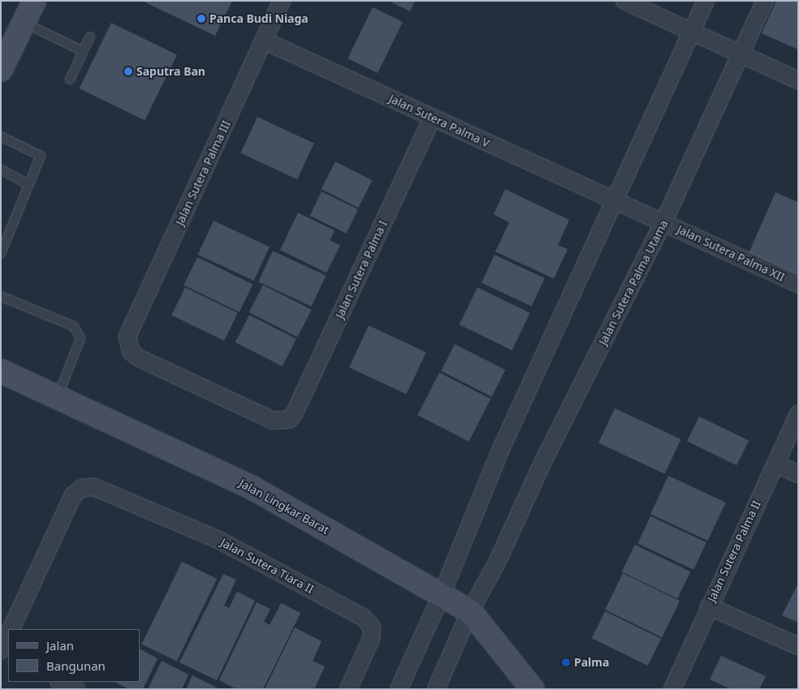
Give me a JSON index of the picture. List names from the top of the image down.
{
  "streets": {
    "street": [
      "Jalan Sutera Palma V",
      "Jalan Sutera Palma III",
      "Jalan Sutera Palma XII",
      "Jalan Sutera Palma I",
      "Jalan Sutera Palma Utama",
      "Jalan Lingkar Barat",
      "Jalan Sutera Palma II",
      "Jalan Sutera Tiara II"
    ]
  },
  "crossings": [
    ["Jalan Sutera Palma V", "Jalan Sutera Palma III"],
    ["Jalan Sutera Palma V", "Jalan Sutera Palma XII"],
    ["Jalan Sutera Palma V", "Jalan Sutera Palma I"],
    ["Jalan Sutera Palma V", "Jalan Sutera Palma Utama"],
    ["Jalan Sutera Palma III", "Jalan Sutera Palma I"],
    ["Jalan Sutera Palma XII", "Jalan Sutera Palma Utama"],
    ["Jalan Sutera Palma Utama", "Jalan Lingkar Barat"]
  ],
  "places": ["Panca Budi Niaga", "Saputra Ban", "Palma"],
  "legend": ["Jalan", "Bangunan"]
}
